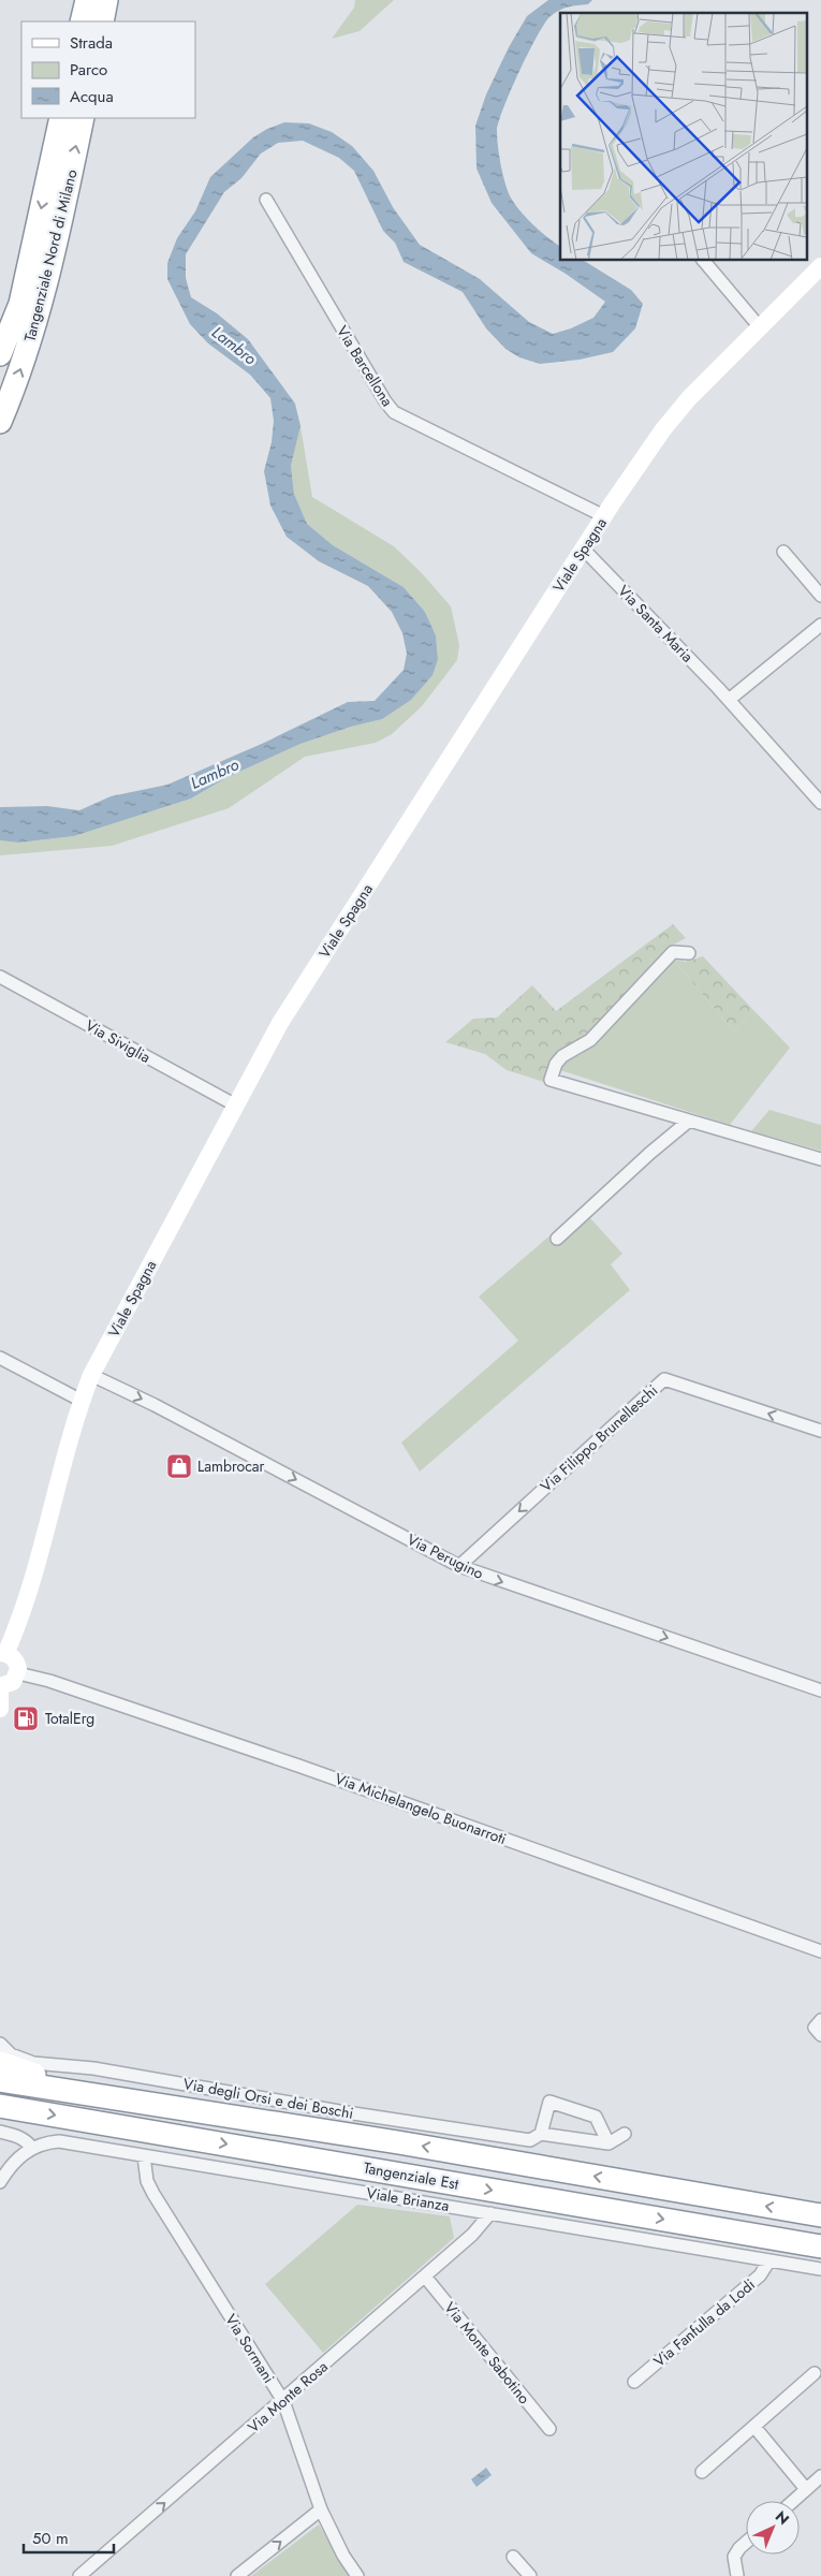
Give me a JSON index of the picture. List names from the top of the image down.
{
  "streets": {
    "highway": ["Tangenziale Nord di Milano", "Tangenziale Est"],
    "street": [
      "Via Barcellona",
      "Viale Spagna",
      "Via Santa Maria",
      "Via Siviglia",
      "Via Filippo Brunelleschi",
      "Via Perugino",
      "Via Michelangelo Buonarroti",
      "Via degli Orsi e dei Boschi",
      "Viale Brianza",
      "Via Fanfulla da Lodi",
      "Via Sormani",
      "Via Monte Sabotino",
      "Via Monte Rosa"
    ]
  },
  "crossings": [
    ["Via Barcellona", "Viale Spagna"],
    ["Viale Spagna", "Via Santa Maria"],
    ["Viale Spagna", "Via Siviglia"],
    ["Viale Spagna", "Via Perugino"],
    ["Viale Spagna", "Via Michelangelo Buonarroti"],
    ["Via Filippo Brunelleschi", "Via Perugino"],
    ["Viale Brianza", "Via Fanfulla da Lodi"],
    ["Viale Brianza", "Via Sormani"],
    ["Viale Brianza", "Via Monte Rosa"],
    ["Via Sormani", "Via Monte Rosa"],
    ["Via Monte Sabotino", "Via Monte Rosa"]
  ],
  "one_way": ["Via Filippo Brunelleschi", "Via Perugino"],
  "water": ["Lambro"],
  "places": {
    "shop": ["Lambrocar"],
    "fuel station": ["TotalErg"]
  },
  "legend": ["Strada", "Parco", "Acqua"],
  "scale_bar": "50 m",
  "north": "top right"
}
